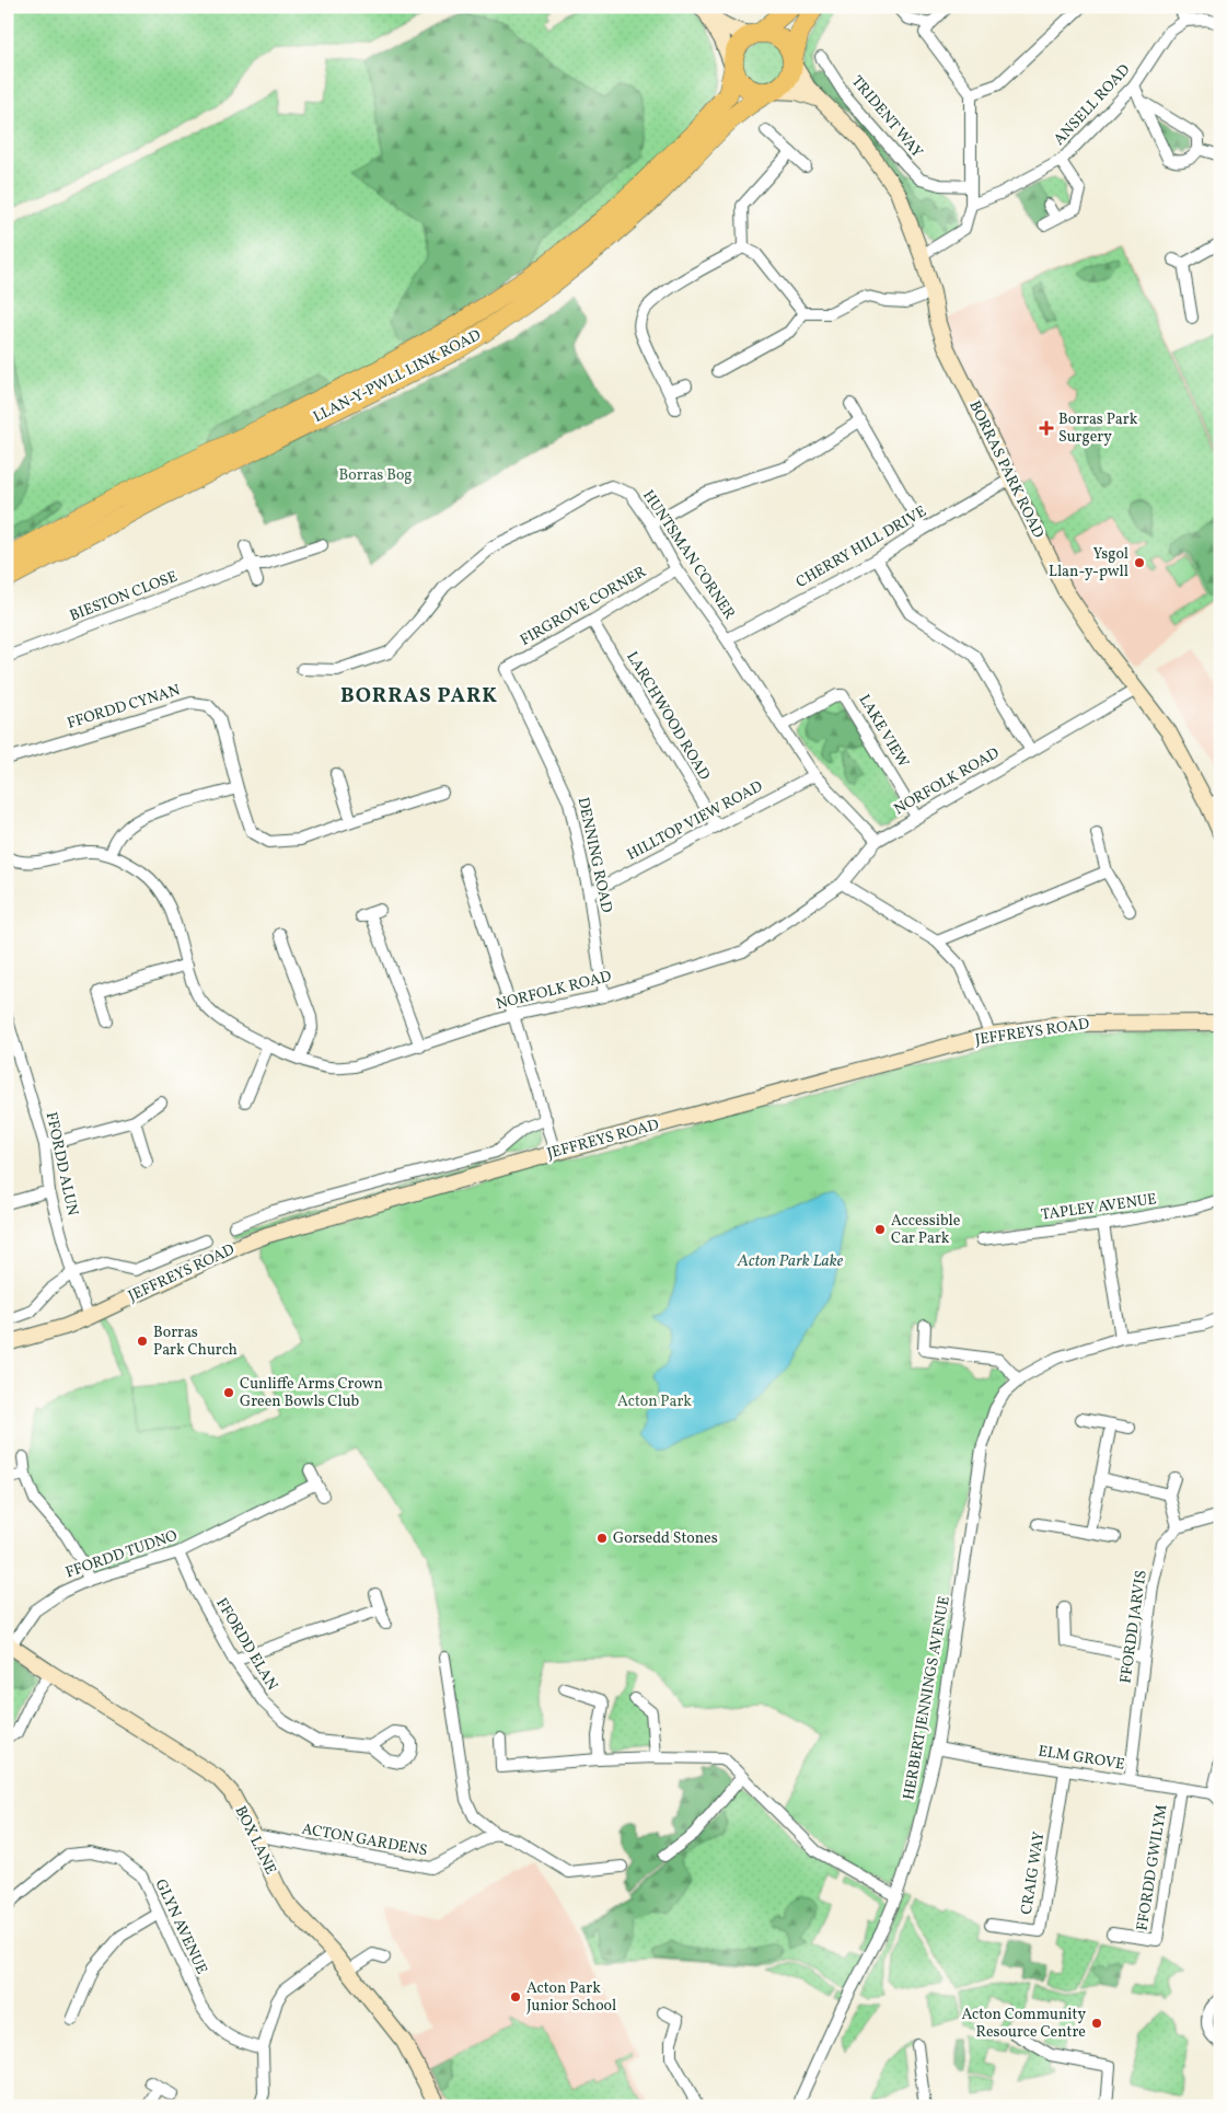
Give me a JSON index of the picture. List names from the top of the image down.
{
  "streets": {
    "highway": ["LLAN-Y-PWLL LINK ROAD"],
    "street": [
      "ANSELL ROAD",
      "TRIDENT WAY",
      "BORRAS PARK ROAD",
      "CHERRY HILL DRIVE",
      "HUNTSMAN CORNER",
      "BIESTON CLOSE",
      "FIRGROVE CORNER",
      "FFORDD CYNAN",
      "LARCHWOOD ROAD",
      "LAKE VIEW",
      "NORFOLK ROAD",
      "HILLTOP VIEW ROAD",
      "DENNING ROAD",
      "JEFFREYS ROAD",
      "FFORDD ALUN",
      "TAPLEY AVENUE",
      "FFORDD TUDNO",
      "FFORDD JARVIS",
      "FFORDD ELAN",
      "HERBERT JENNINGS AVENUE",
      "ELM GROVE",
      "BOX LANE",
      "ACTON GARDENS",
      "FFORDD GWILYM",
      "CRAIG WAY",
      "GLYN AVENUE"
    ]
  },
  "crossings": [
    ["LLAN-Y-PWLL LINK ROAD", "BORRAS PARK ROAD"],
    ["BORRAS PARK ROAD", "CHERRY HILL DRIVE"],
    ["BORRAS PARK ROAD", "NORFOLK ROAD"],
    ["CHERRY HILL DRIVE", "HUNTSMAN CORNER"],
    ["HUNTSMAN CORNER", "FIRGROVE CORNER"],
    ["HUNTSMAN CORNER", "LAKE VIEW"],
    ["HUNTSMAN CORNER", "NORFOLK ROAD"],
    ["HUNTSMAN CORNER", "HILLTOP VIEW ROAD"],
    ["FIRGROVE CORNER", "LARCHWOOD ROAD"],
    ["FIRGROVE CORNER", "DENNING ROAD"],
    ["LARCHWOOD ROAD", "HILLTOP VIEW ROAD"],
    ["LAKE VIEW", "NORFOLK ROAD"],
    ["NORFOLK ROAD", "DENNING ROAD"],
    ["HILLTOP VIEW ROAD", "DENNING ROAD"],
    ["JEFFREYS ROAD", "FFORDD ALUN"],
    ["FFORDD TUDNO", "FFORDD ELAN"],
    ["FFORDD TUDNO", "BOX LANE"],
    ["FFORDD JARVIS", "ELM GROVE"],
    ["HERBERT JENNINGS AVENUE", "ELM GROVE"],
    ["ELM GROVE", "FFORDD GWILYM"],
    ["ELM GROVE", "CRAIG WAY"],
    ["BOX LANE", "ACTON GARDENS"]
  ],
  "districts": ["BORRAS PARK"],
  "water": ["Acton Park Lake"],
  "parks": ["Borras Bog", "Acton Park"],
  "places": {
    "health": ["Borras Park Surgery"],
    "other": [
      "Ysgol Llan-y-pwll",
      "Accessible Car Park",
      "Borras Park Church",
      "Cunliffe Arms Crown Green Bowls Club",
      "Gorsedd Stones",
      "Acton Park Junior School",
      "Acton Community Resource Centre"
    ]
  }
}
